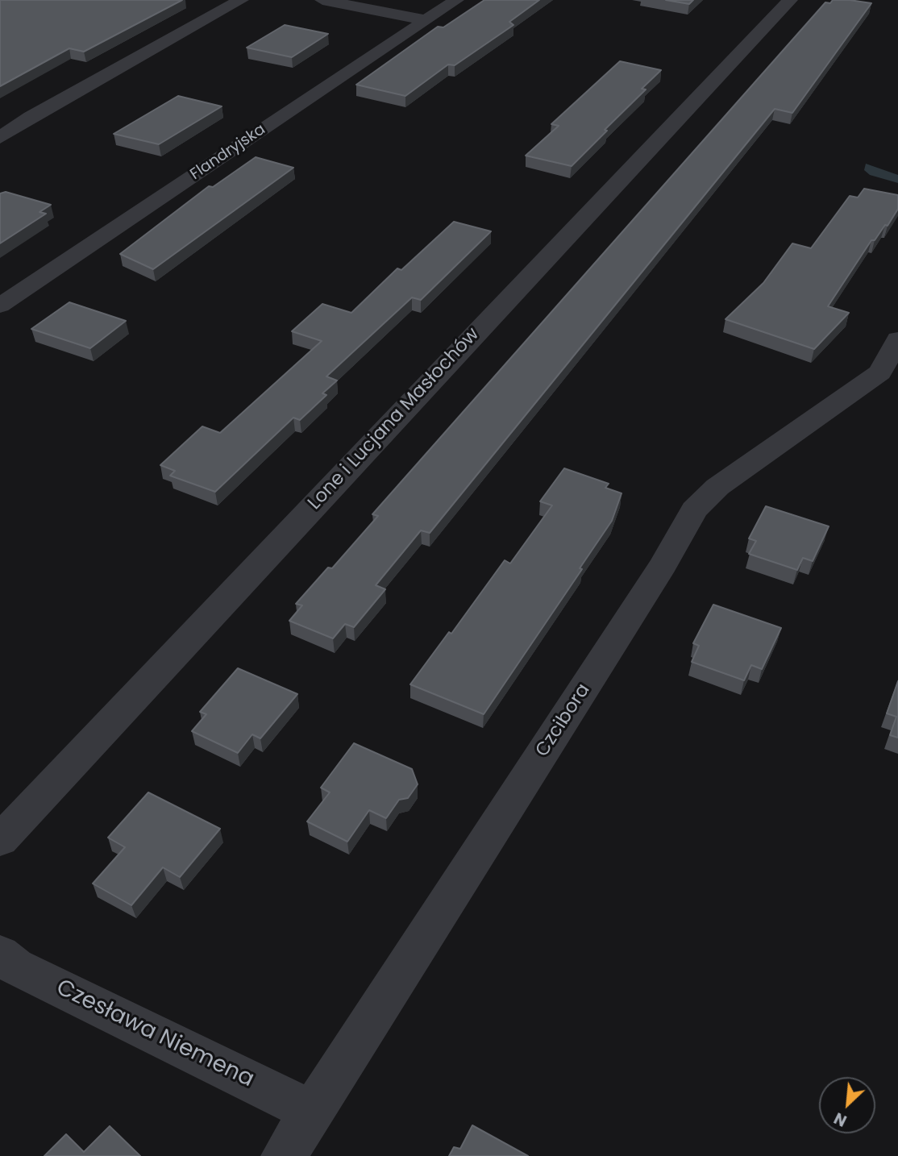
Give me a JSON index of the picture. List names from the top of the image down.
{
  "streets": {
    "street": [
      "Flandryjska",
      "Lone i Lucjana Masłochów",
      "Czcibora",
      "Czesława Niemena"
    ]
  },
  "crossings": [
    ["Czcibora", "Czesława Niemena"]
  ],
  "north": "bottom left"
}
